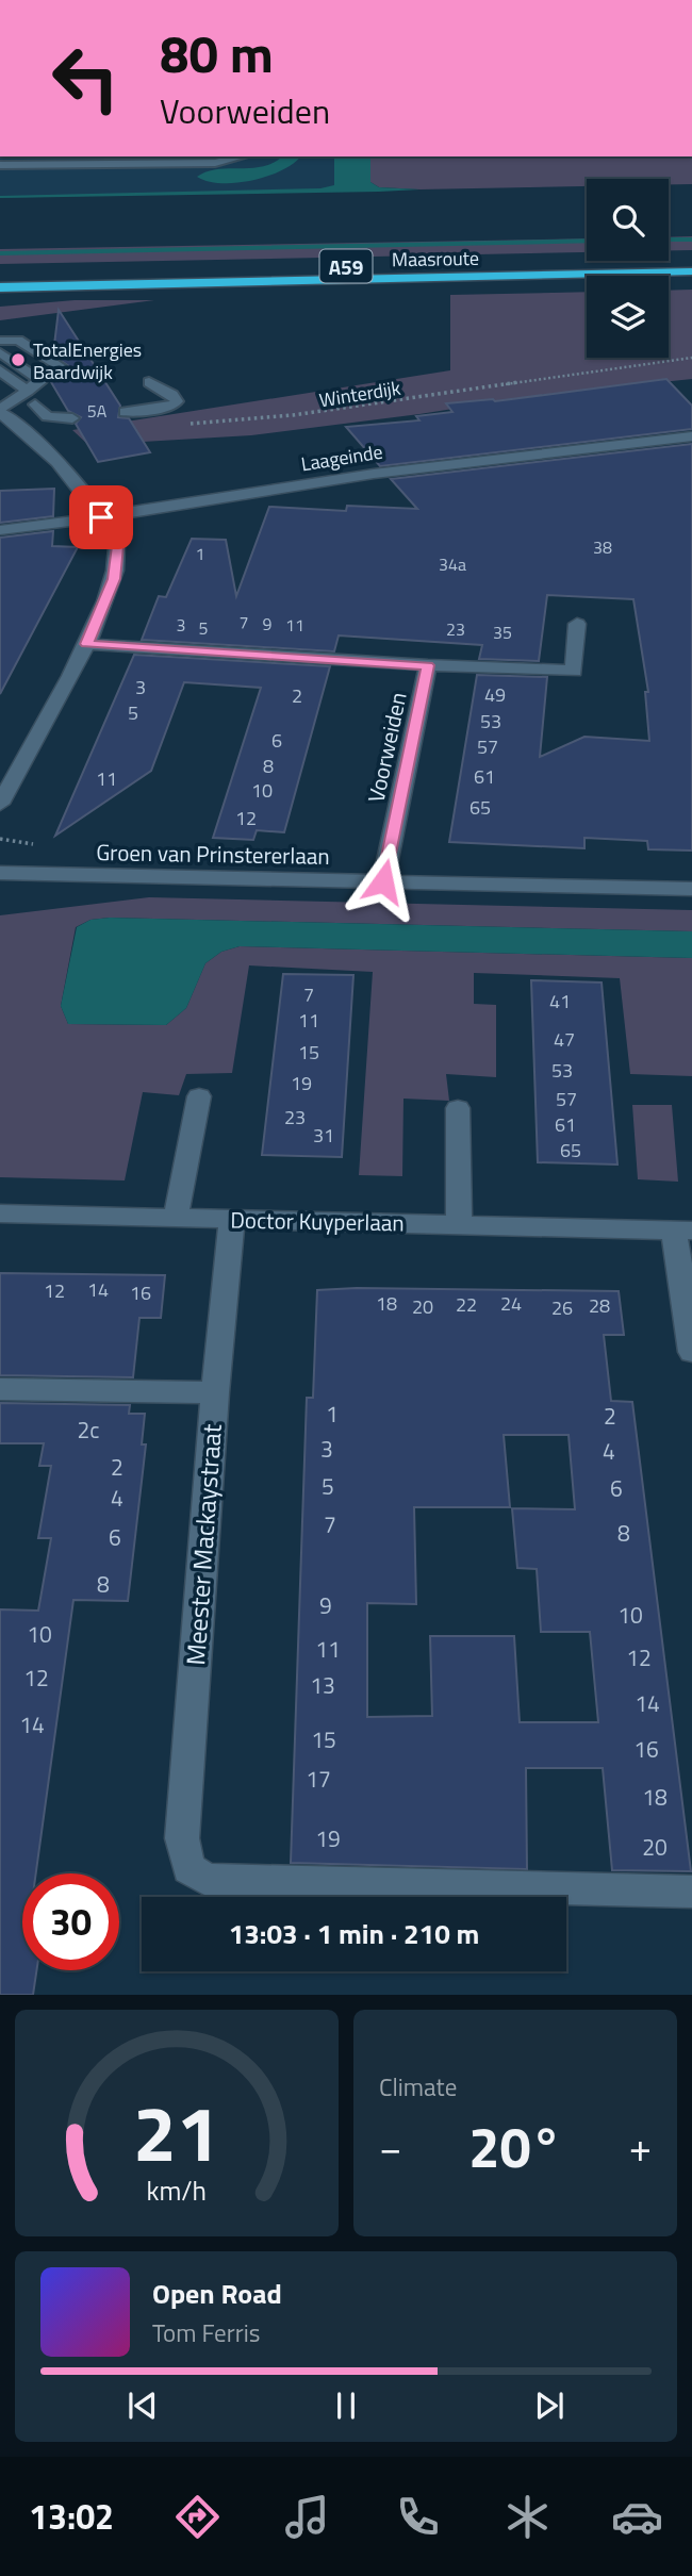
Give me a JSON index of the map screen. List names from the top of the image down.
{
  "streets": {
    "highway": ["Maasroute", "A59"],
    "street": [
      "Laageinde",
      "Voorweiden",
      "Groen van Prinstererlaan",
      "Doctor Kuyperlaan",
      "Meester Mackaystraat"
    ],
    "path": ["Winterdijk"]
  },
  "crossings": [
    ["Maasroute", "A59"],
    ["Voorweiden", "Groen van Prinstererlaan"],
    ["Doctor Kuyperlaan", "Meester Mackaystraat"]
  ],
  "places": ["TotalEnergies Baardwijk"],
  "house_numbers": [
    "5A",
    "38",
    "1",
    "34a",
    "7",
    "9",
    "3",
    "11",
    "5",
    "23",
    "35",
    "3",
    "49",
    "2",
    "5",
    "53",
    "6",
    "57",
    "8",
    "61",
    "11",
    "10",
    "65",
    "12",
    "7",
    "41",
    "11",
    "47",
    "15",
    "53",
    "19",
    "57",
    "23",
    "61",
    "31",
    "65",
    "14",
    "12",
    "16",
    "18",
    "24",
    "22",
    "28",
    "20",
    "26",
    "1",
    "2",
    "2c",
    "3",
    "4",
    "2",
    "5",
    "6",
    "4",
    "7",
    "8",
    "6",
    "8",
    "9",
    "10",
    "10",
    "11",
    "12",
    "12",
    "13",
    "14",
    "14",
    "15",
    "16",
    "17",
    "18",
    "19",
    "20"
  ],
  "page": {
    "turn": ["80 m", "Voorweiden"],
    "limit": "30",
    "trip": "13:03 · 1 min · 210 m",
    "tile": "Climate",
    "heat": ["−", "20°", "+"],
    "song": ["Open Road", "Tom Ferris"],
    "tabs": "13:02",
    "gauge": ["21", "km/h"]
  }
}
